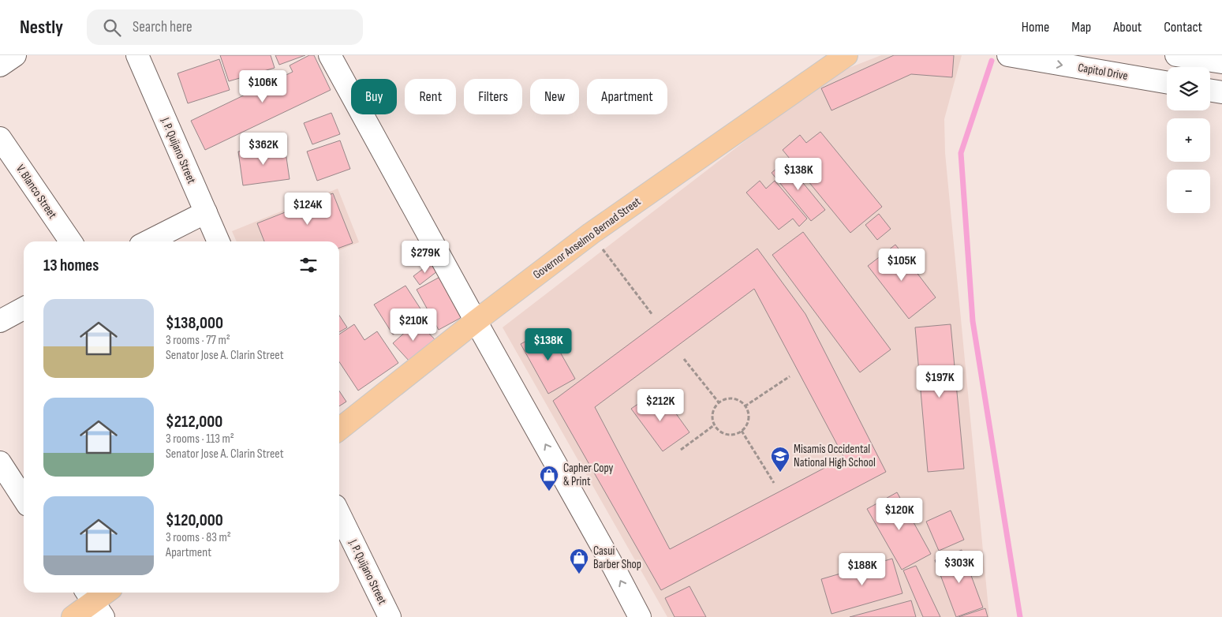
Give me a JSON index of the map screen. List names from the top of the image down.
{
  "streets": {
    "main road": ["Governor Anselmo Bernad Street"],
    "street": ["Capitol Drive", "J. P. Quijano Street", "V. Blanco Street"]
  },
  "one_way": ["Capitol Drive"],
  "places": {
    "school or university": ["Misamis Occidental National High School"],
    "shop": ["Capher Copy & Print", "Casui Barber Shop"]
  },
  "page": {
    "header": "Nestly",
    "search": "Search here",
    "nav": [
      "Home",
      "Map",
      "About",
      "Contact"
    ],
    "map_buttons": ["+", "−"],
    "price": [
      "$106K",
      "$362K",
      "$138K",
      "$124K",
      "$279K",
      "$105K",
      "$210K",
      "$138K",
      "$197K",
      "$212K",
      "$120K",
      "$303K",
      "$188K"
    ],
    "chip": [
      "Buy",
      "Rent",
      "Filters",
      "New",
      "Apartment"
    ],
    "heading": "13 homes",
    "list": [
      {
        "name": "$138,000",
        "note": "3 rooms · 77 m² · Senator Jose A. Clarin Street"
      },
      {
        "name": "$212,000",
        "note": "3 rooms · 113 m² · Senator Jose A. Clarin Street"
      },
      {
        "name": "$120,000",
        "note": "3 rooms · 83 m² · Apartment"
      }
    ]
  }
}
